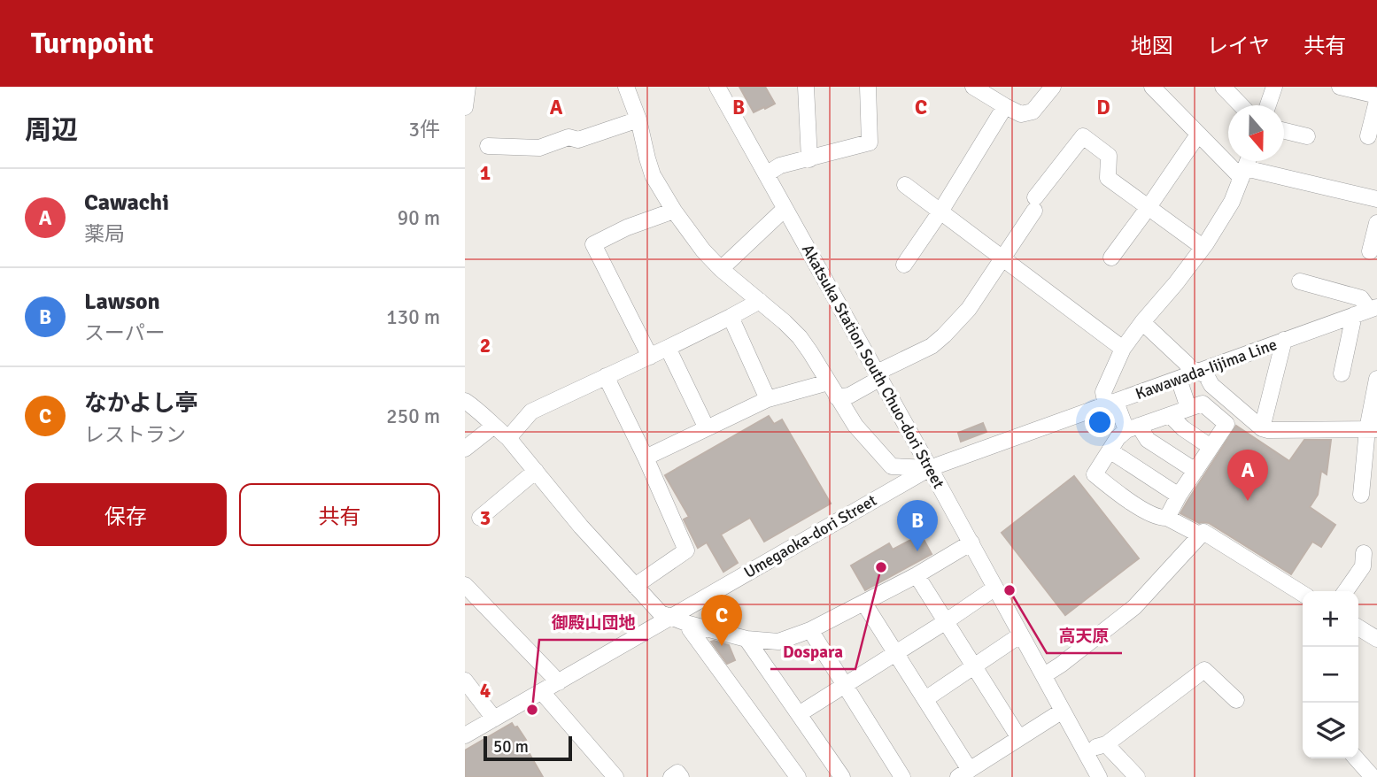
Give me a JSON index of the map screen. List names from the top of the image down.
{
  "streets": {
    "street": ["Akatsuka Station South Chuo-dori Street", "Kawawada-Iijima Line", "Umegaoka-dori Street"]
  },
  "crossings": [
    ["Akatsuka Station South Chuo-dori Street", "Kawawada-Iijima Line"],
    ["Akatsuka Station South Chuo-dori Street", "Umegaoka-dori Street"],
    ["Kawawada-Iijima Line", "Umegaoka-dori Street"]
  ],
  "places": ["Dospara", "高天原", "御殿山団地"],
  "scale_bar": "50 m",
  "north": "bottom",
  "page": {
    "header": "Turnpoint",
    "nav": ["地図", "レイヤ", "共有"],
    "heading": ["周辺", "3件"],
    "list": [
      {
        "mark": "A",
        "name": "Cawachi",
        "note": "薬局",
        "value": "90 m"
      },
      {
        "mark": "B",
        "name": "Lawson",
        "note": "スーパー",
        "value": "130 m"
      },
      {
        "mark": "C",
        "name": "なかよし亭",
        "note": "レストラン",
        "value": "250 m"
      }
    ],
    "pins": ["A", "B", "C"],
    "buttons": ["保存", "共有"],
    "map_buttons": ["+", "−"],
    "scale": "50 m"
  },
  "grid": {
    "columns": [
      "A",
      "B",
      "C",
      "D"
    ],
    "rows": [
      "1",
      "2",
      "3",
      "4"
    ]
  }
}
